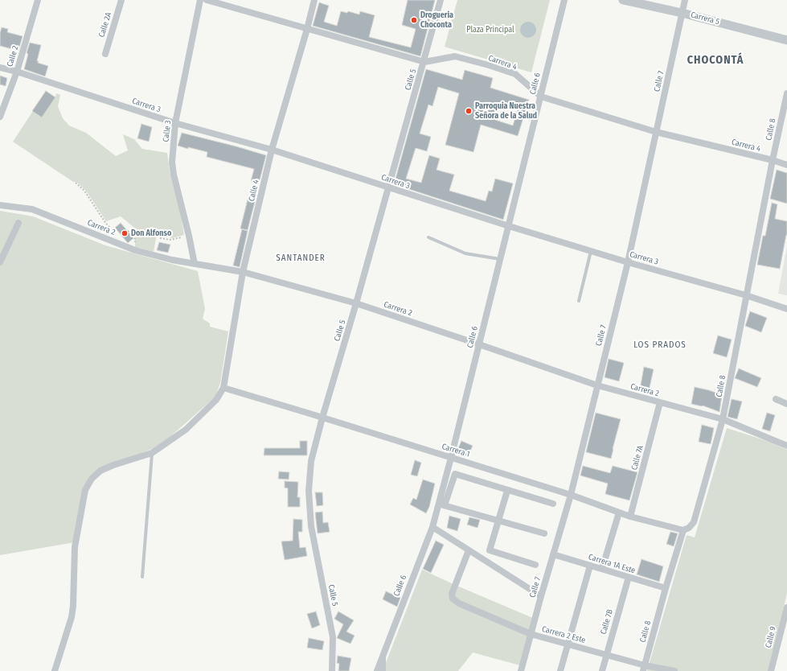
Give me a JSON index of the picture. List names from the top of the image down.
{
  "streets": {
    "street": [
      "Carrera 5",
      "Calle 2A",
      "Calle 2",
      "Carrera 4",
      "Calle 5",
      "Calle 7",
      "Calle 6",
      "Carrera 3",
      "Calle 8",
      "Calle 3",
      "Calle 4",
      "Carrera 2",
      "Carrera 1",
      "Calle 7A",
      "Carrera 1A Este",
      "Calle 7B",
      "Carrera 2 Este",
      "Calle 9"
    ]
  },
  "crossings": [
    ["Carrera 5", "Calle 7"],
    ["Calle 2", "Carrera 3"],
    ["Carrera 4", "Calle 5"],
    ["Carrera 4", "Calle 7"],
    ["Carrera 4", "Calle 6"],
    ["Carrera 4", "Calle 8"],
    ["Carrera 4", "Calle 4"],
    ["Calle 5", "Carrera 3"],
    ["Calle 5", "Carrera 2"],
    ["Calle 5", "Carrera 1"],
    ["Calle 7", "Carrera 3"],
    ["Calle 7", "Carrera 2"],
    ["Calle 7", "Carrera 1"],
    ["Calle 7", "Carrera 1A Este"],
    ["Calle 7", "Carrera 2 Este"],
    ["Calle 6", "Carrera 3"],
    ["Calle 6", "Carrera 2"],
    ["Calle 6", "Carrera 1"],
    ["Carrera 3", "Calle 8"],
    ["Carrera 3", "Calle 3"],
    ["Carrera 3", "Calle 4"],
    ["Calle 8", "Carrera 2"],
    ["Calle 8", "Carrera 1"],
    ["Calle 8", "Carrera 1A Este"],
    ["Calle 8", "Carrera 2 Este"],
    ["Calle 3", "Carrera 2"],
    ["Calle 4", "Carrera 2"],
    ["Calle 4", "Carrera 1"],
    ["Carrera 2", "Calle 7A"],
    ["Carrera 1", "Calle 7A"],
    ["Carrera 1A Este", "Calle 7B"],
    ["Calle 7B", "Carrera 2 Este"]
  ],
  "districts": ["CHOCONTÁ", "SANTANDER", "LOS PRADOS"],
  "parks": ["Plaza Principal"],
  "places": ["Drogueria Choconta", "Parroquia Nuestra Señora de la Salud", "Don Alfonso"]
}
